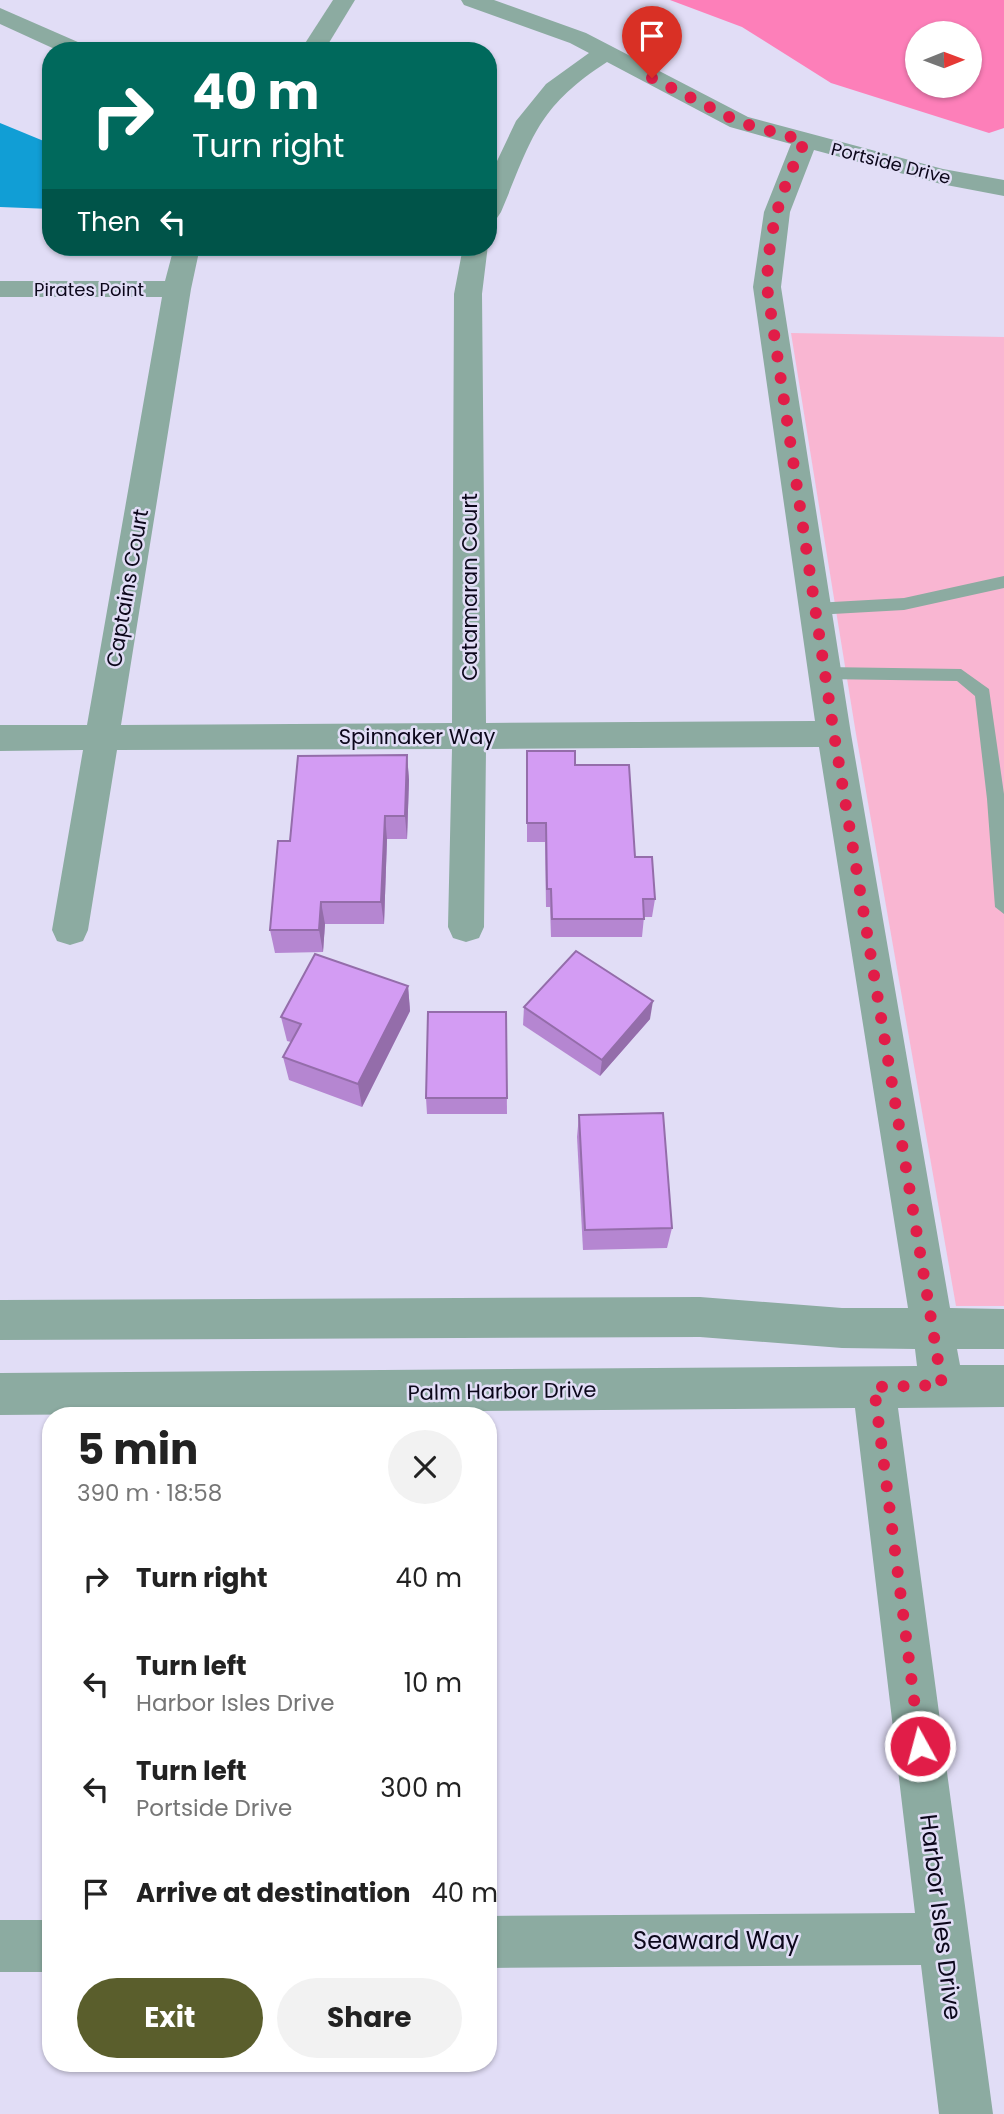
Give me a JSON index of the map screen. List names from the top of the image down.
{
  "streets": {
    "street": [
      "Portside Drive",
      "Pirates Point",
      "Catamaran Court",
      "Captains Court",
      "Spinnaker Way",
      "Palm Harbor Drive",
      "Harbor Isles Drive",
      "Seaward Way"
    ]
  },
  "crossings": [
    ["Pirates Point", "Captains Court"],
    ["Catamaran Court", "Spinnaker Way"],
    ["Captains Court", "Spinnaker Way"],
    ["Palm Harbor Drive", "Harbor Isles Drive"],
    ["Harbor Isles Drive", "Seaward Way"]
  ],
  "north": "right",
  "page": {
    "turn": ["40 m", "Turn right"],
    "then": "Then",
    "heading": ["5 min", "390 m · 18:58"],
    "list": [
      {
        "name": "Turn right",
        "value": "40 m"
      },
      {
        "name": "Turn left",
        "note": "Harbor Isles Drive",
        "value": "10 m"
      },
      {
        "name": "Turn left",
        "note": "Portside Drive",
        "value": "300 m"
      },
      {
        "name": "Arrive at destination",
        "value": "40 m"
      }
    ],
    "buttons": ["Exit", "Share"]
  }
}
